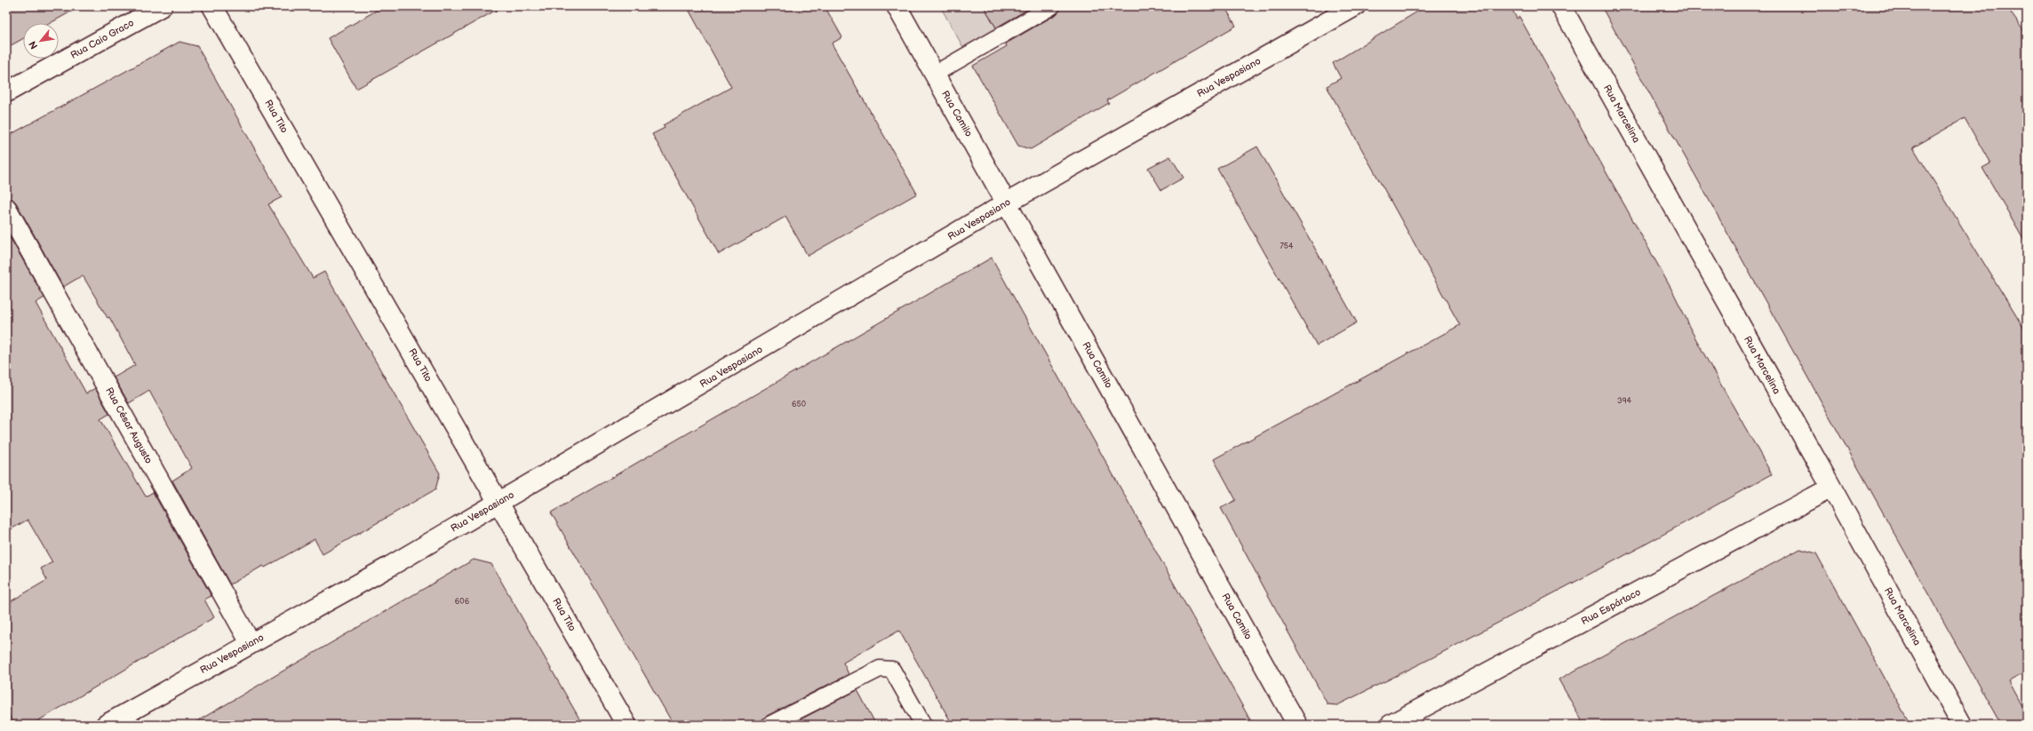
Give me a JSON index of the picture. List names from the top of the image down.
{
  "streets": {
    "street": [
      "Rua Caio Graco",
      "Rua Vespasiano",
      "Rua Camilo",
      "Rua Marcelina",
      "Rua Tito",
      "Rua César Augusto",
      "Rua Espártaco"
    ]
  },
  "crossings": [
    ["Rua Vespasiano", "Rua Camilo"],
    ["Rua Vespasiano", "Rua Tito"],
    ["Rua Vespasiano", "Rua César Augusto"],
    ["Rua Marcelina", "Rua Espártaco"]
  ],
  "house_numbers": [
    "754",
    "394",
    "650",
    "606"
  ],
  "north": "bottom left"
}
